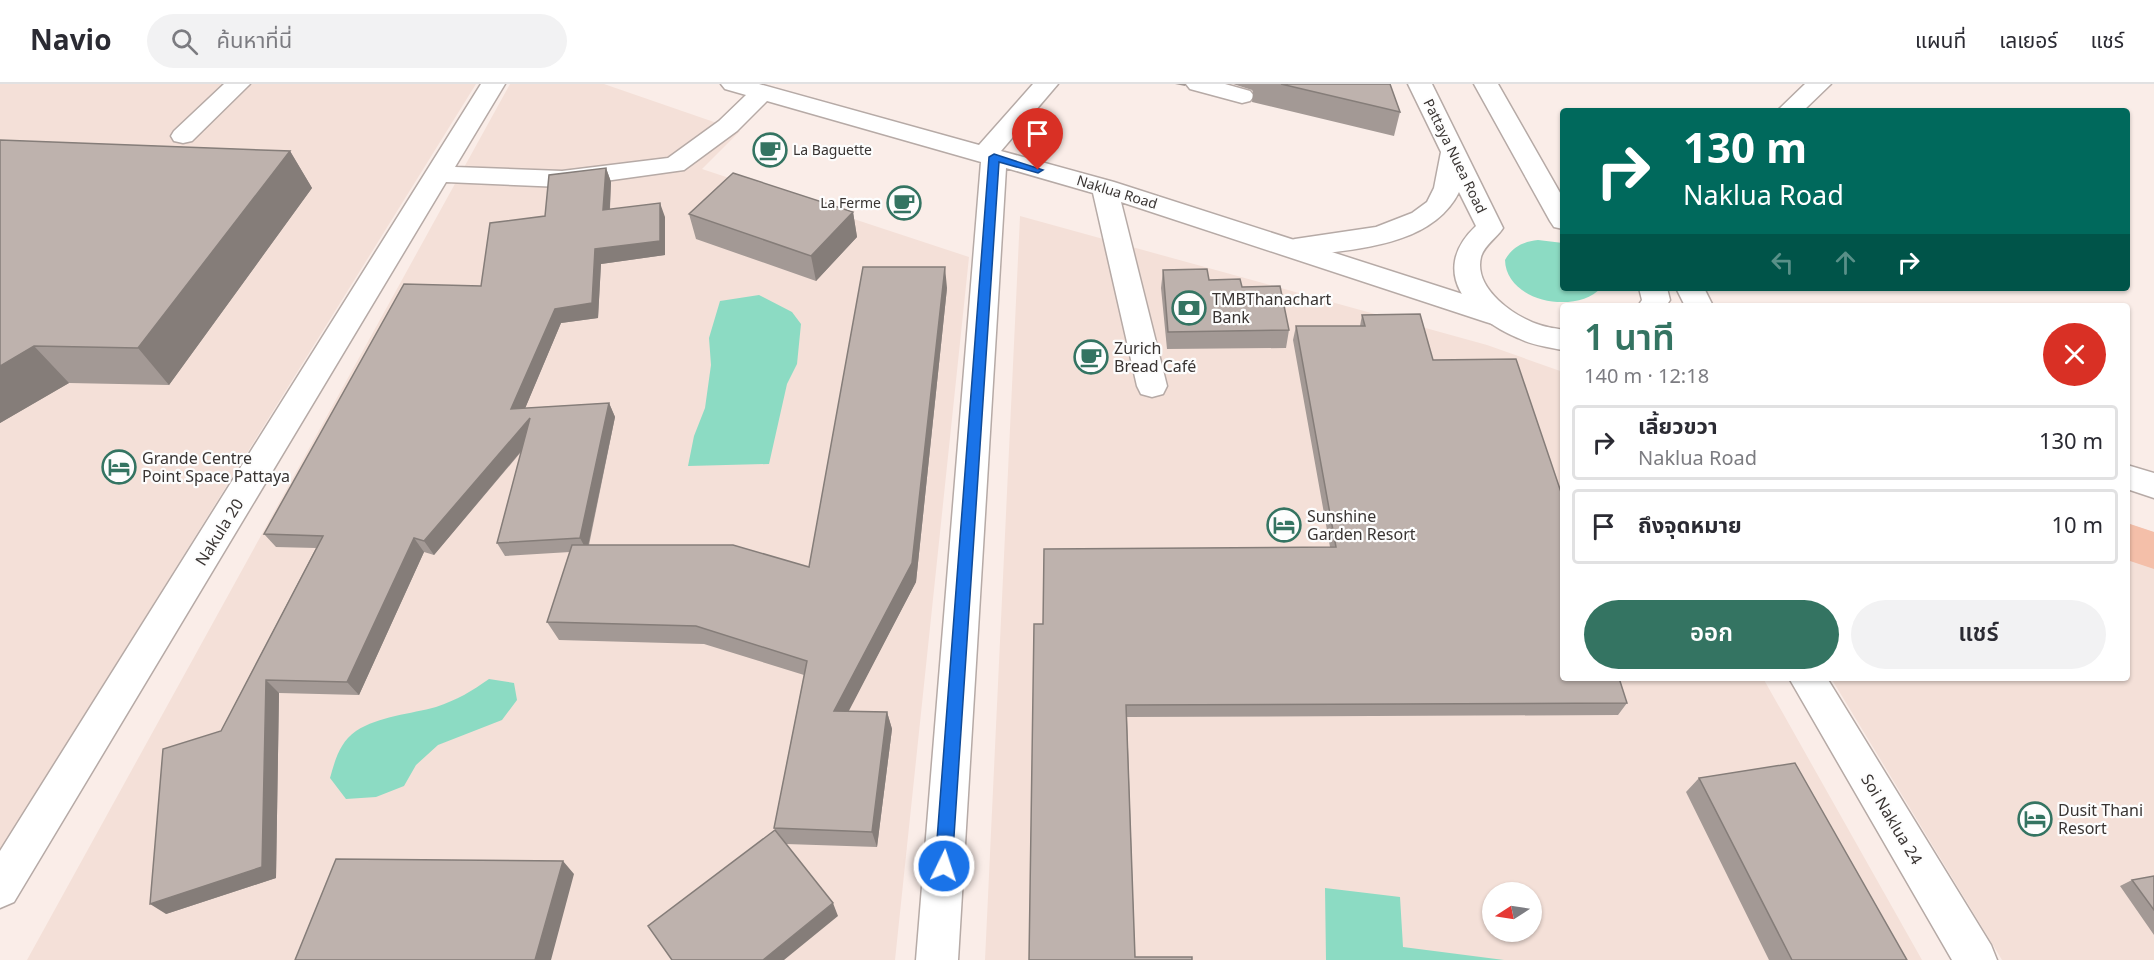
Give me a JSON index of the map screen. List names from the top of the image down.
{
  "streets": {
    "street": [
      "Pattaya Nuea Road",
      "Naklua Road",
      "Nakula 20",
      "Soi Naklua 24"
    ]
  },
  "crossings": [
    ["Pattaya Nuea Road", "Naklua Road"]
  ],
  "places": {
    "cafe": ["La Baguette", "La Ferme", "Zurich Bread Café"],
    "bank": ["TMBThanachart Bank"],
    "hotel": ["Grande Centre Point Space Pattaya", "Sunshine Garden Resort", "Dusit Thani Resort"]
  },
  "north": "left",
  "page": {
    "header": "Navio",
    "search": "ค้นหาที่นี่",
    "nav": ["แผนที่", "เลเยอร์", "แชร์"],
    "turn": ["130 m", "Naklua Road"],
    "heading": ["1 นาที", "140 m · 12:18"],
    "list": [
      {
        "name": "เลี้ยวขวา",
        "note": "Naklua Road",
        "value": "130 m"
      },
      {
        "name": "ถึงจุดหมาย",
        "value": "10 m"
      }
    ],
    "buttons": ["ออก", "แชร์"]
  }
}
